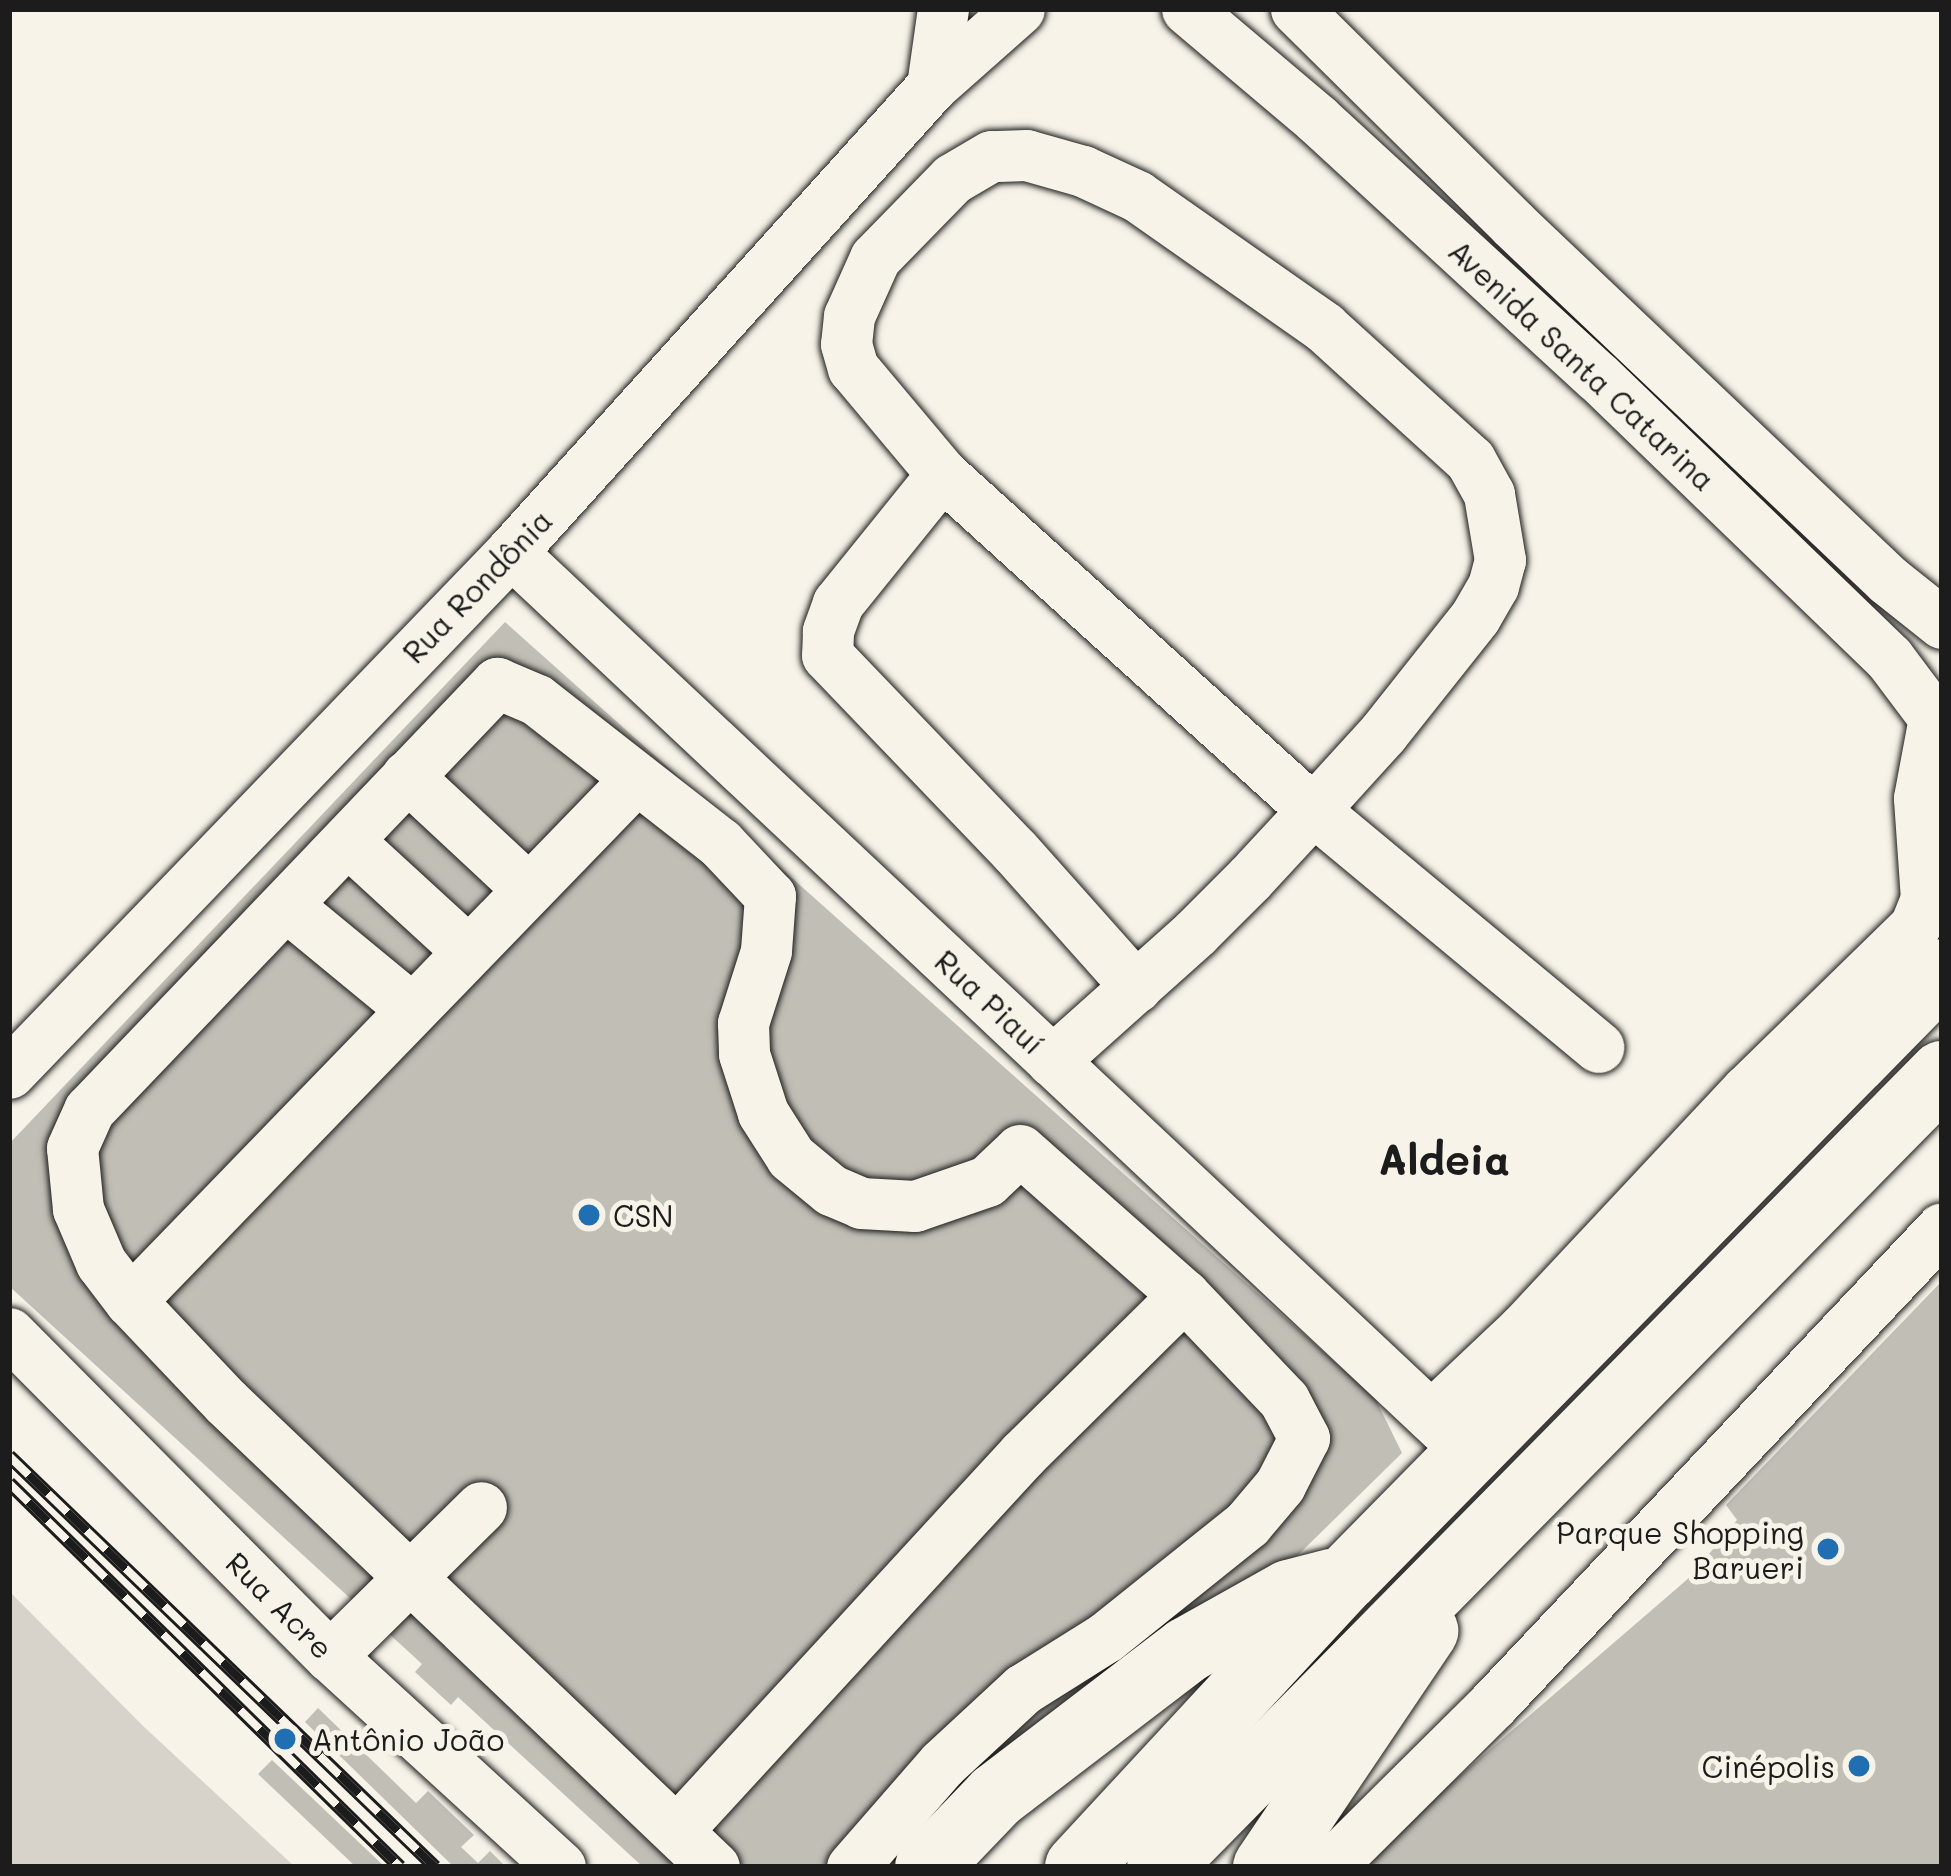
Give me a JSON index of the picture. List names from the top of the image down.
{
  "streets": {
    "street": [
      "Avenida Santa Catarina",
      "Rua Rondônia",
      "Rua Piauí",
      "Rua Acre"
    ]
  },
  "crossings": [
    ["Rua Rondônia", "Rua Piauí"]
  ],
  "districts": ["Aldeia"],
  "places": [
    "CSN",
    "Parque Shopping Barueri",
    "Antônio João",
    "Cinépolis"
  ]
}
